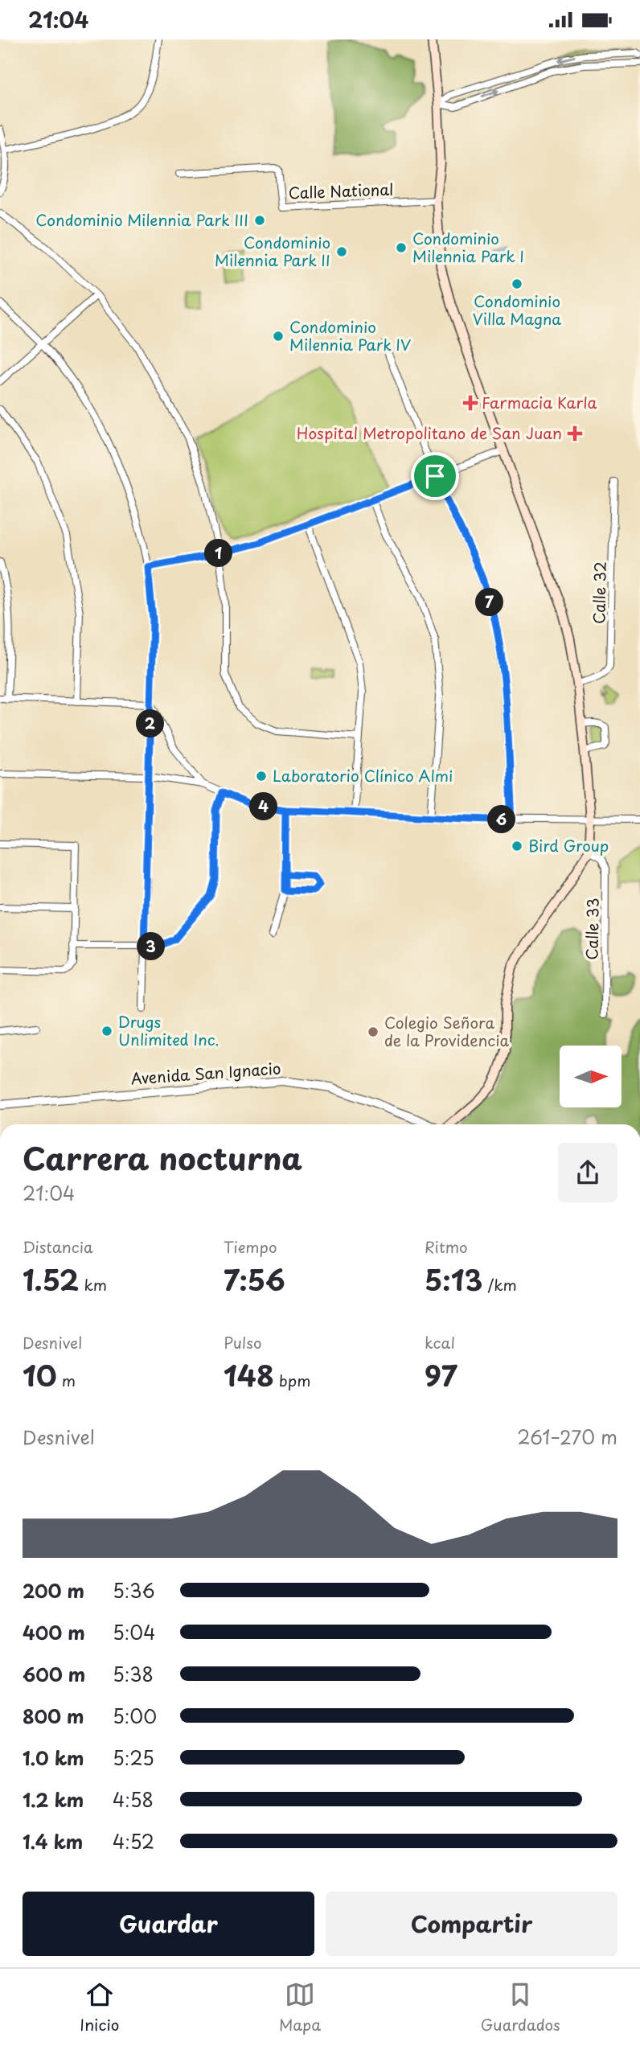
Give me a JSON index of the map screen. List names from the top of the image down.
{
  "streets": {
    "street": [
      "Calle National",
      "Calle 32",
      "Calle 33",
      "Avenida San Ignacio"
    ]
  },
  "places": {
    "other": [
      "Condominio Milennia Park III",
      "Condominio Milennia Park I",
      "Condominio Milennia Park II",
      "Condominio Villa Magna",
      "Condominio Milennia Park IV",
      "Laboratorio Clínico Almi",
      "Bird Group",
      "Drugs Unlimited Inc.",
      "Colegio Señora de la Providencia"
    ],
    "health": ["Farmacia Karla", "Hospital Metropolitano de San Juan"]
  },
  "north": "right",
  "page": {
    "status": "21:04",
    "pins": [
      "1",
      "7",
      "2",
      "4",
      "6",
      "3"
    ],
    "heading": ["Carrera nocturna", "21:04"],
    "stats": [
      ["Distancia", "1.52 km"],
      ["Tiempo", "7:56"],
      ["Ritmo", "5:13 /km"],
      ["Desnivel", "10 m"],
      ["Pulso", "148 bpm"],
      ["kcal", "97"]
    ],
    "chart": ["Desnivel", "261–270 m"],
    "list": [
      {
        "name": "200 m",
        "note": "5:36"
      },
      {
        "name": "400 m",
        "note": "5:04"
      },
      {
        "name": "600 m",
        "note": "5:38"
      },
      {
        "name": "800 m",
        "note": "5:00"
      },
      {
        "name": "1.0 km",
        "note": "5:25"
      },
      {
        "name": "1.2 km",
        "note": "4:58"
      },
      {
        "name": "1.4 km",
        "note": "4:52"
      }
    ],
    "buttons": ["Guardar", "Compartir"],
    "tabs": ["Inicio", "Mapa", "Guardados"]
  }
}
